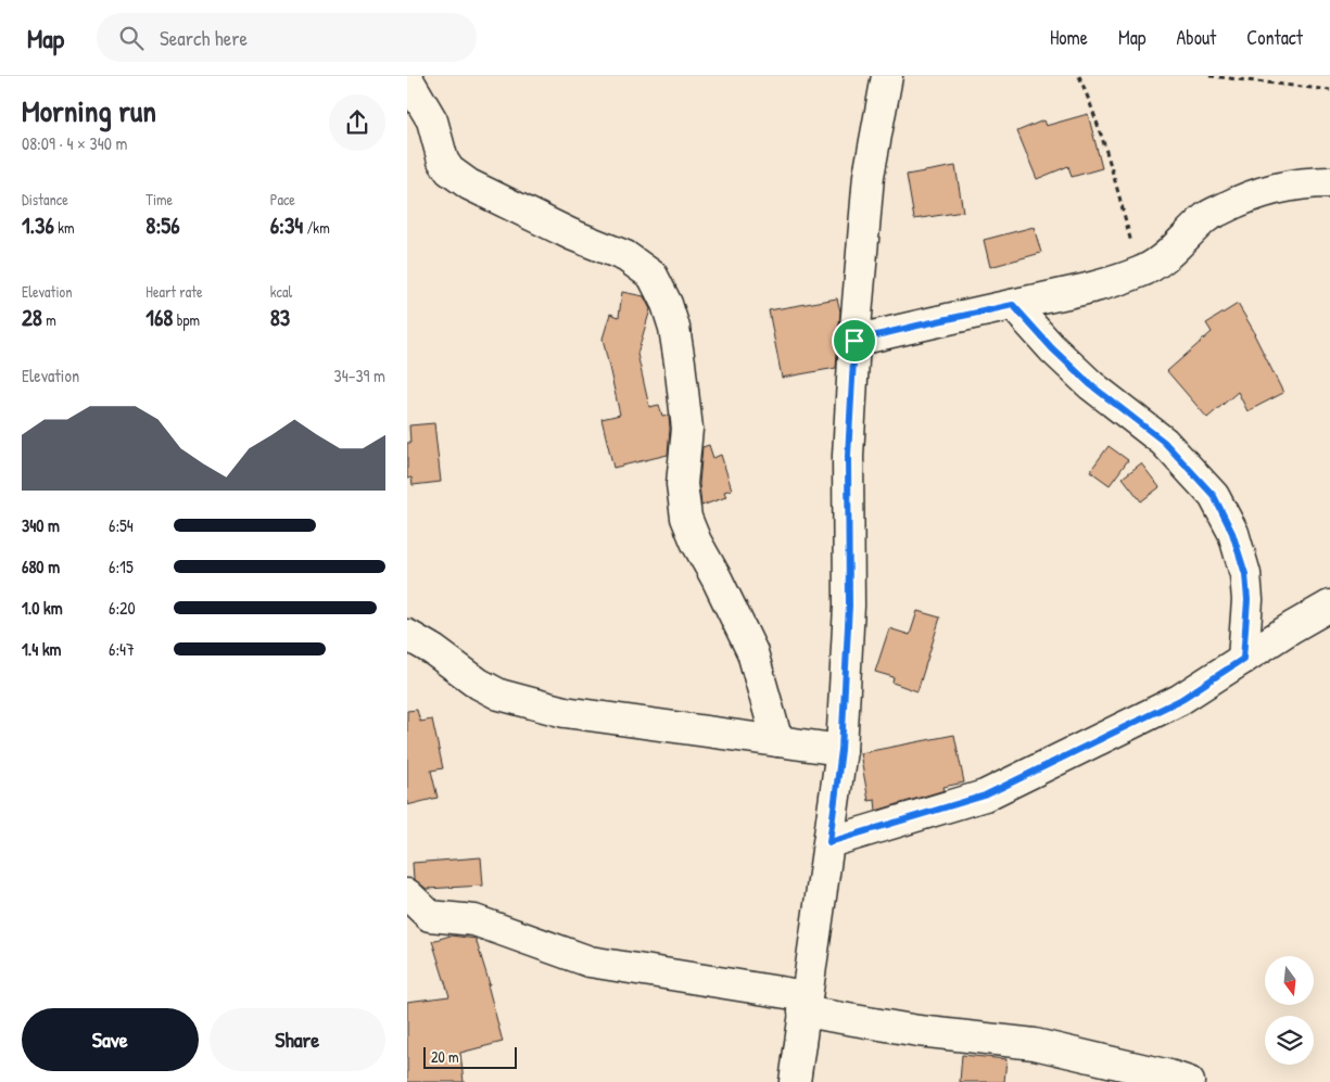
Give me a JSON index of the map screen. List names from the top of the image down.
{
  "scale_bar": "20 m",
  "north": "bottom",
  "page": {
    "header": "Map",
    "search": "Search here",
    "nav": [
      "Home",
      "Map",
      "About",
      "Contact"
    ],
    "heading": ["Morning run", "08:09 · 4 × 340 m"],
    "stats": [
      ["Distance", "1.36 km"],
      ["Time", "8:56"],
      ["Pace", "6:34 /km"],
      ["Elevation", "28 m"],
      ["Heart rate", "168 bpm"],
      ["kcal", "83"]
    ],
    "chart": ["Elevation", "34–39 m"],
    "list": [
      {
        "name": "340 m",
        "note": "6:54"
      },
      {
        "name": "680 m",
        "note": "6:15"
      },
      {
        "name": "1.0 km",
        "note": "6:20"
      },
      {
        "name": "1.4 km",
        "note": "6:47"
      }
    ],
    "buttons": ["Save", "Share"],
    "scale": "20 m"
  }
}
